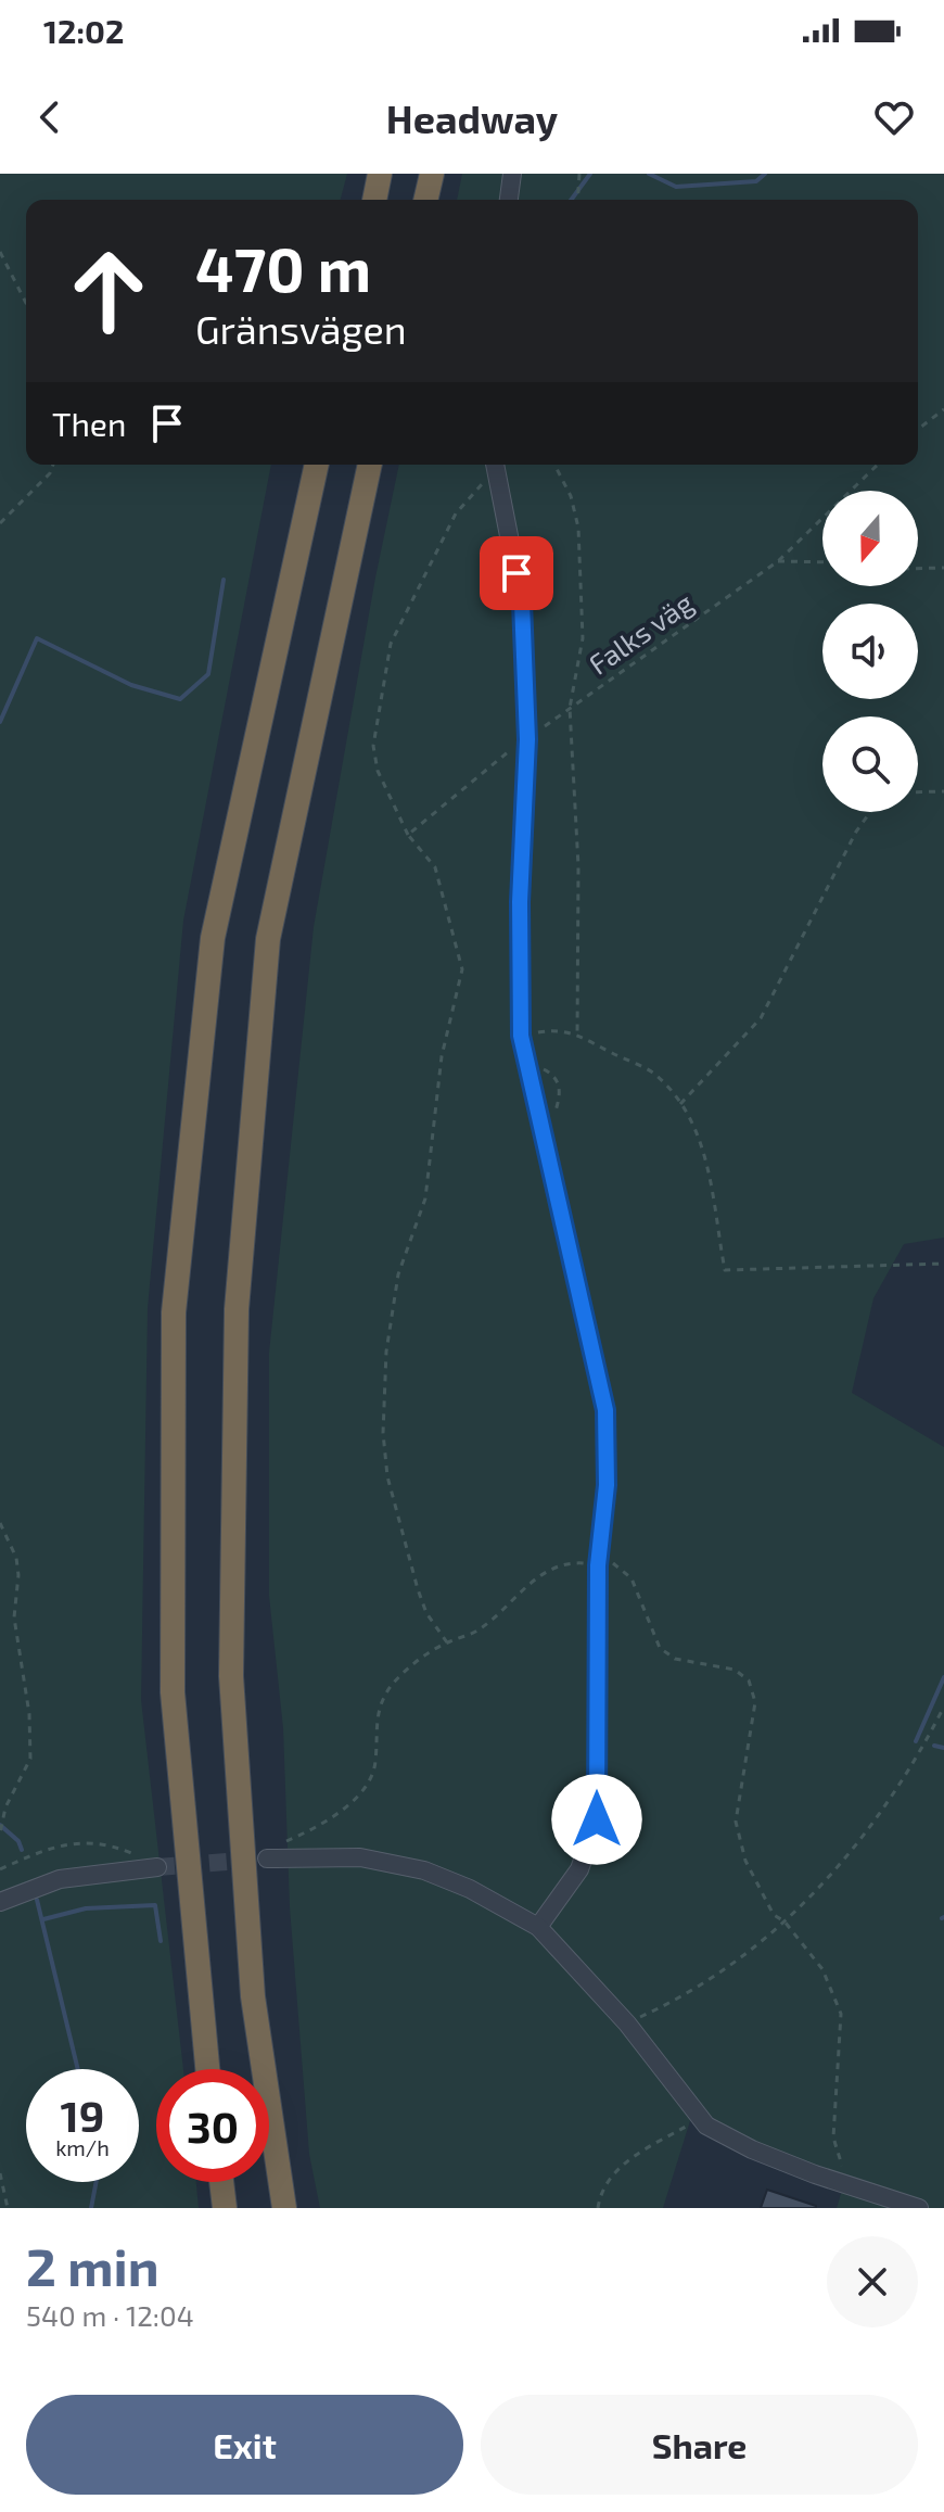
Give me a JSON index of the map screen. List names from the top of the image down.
{
  "streets": {
    "path": ["Falks väg"]
  },
  "north": "bottom",
  "page": {
    "status": "12:02",
    "header": "Headway",
    "turn": ["470 m", "Gränsvägen"],
    "then": "Then",
    "speed": "19 km/h",
    "limit": "30",
    "heading": ["2 min", "540 m · 12:04"],
    "buttons": ["Exit", "Share"]
  }
}
